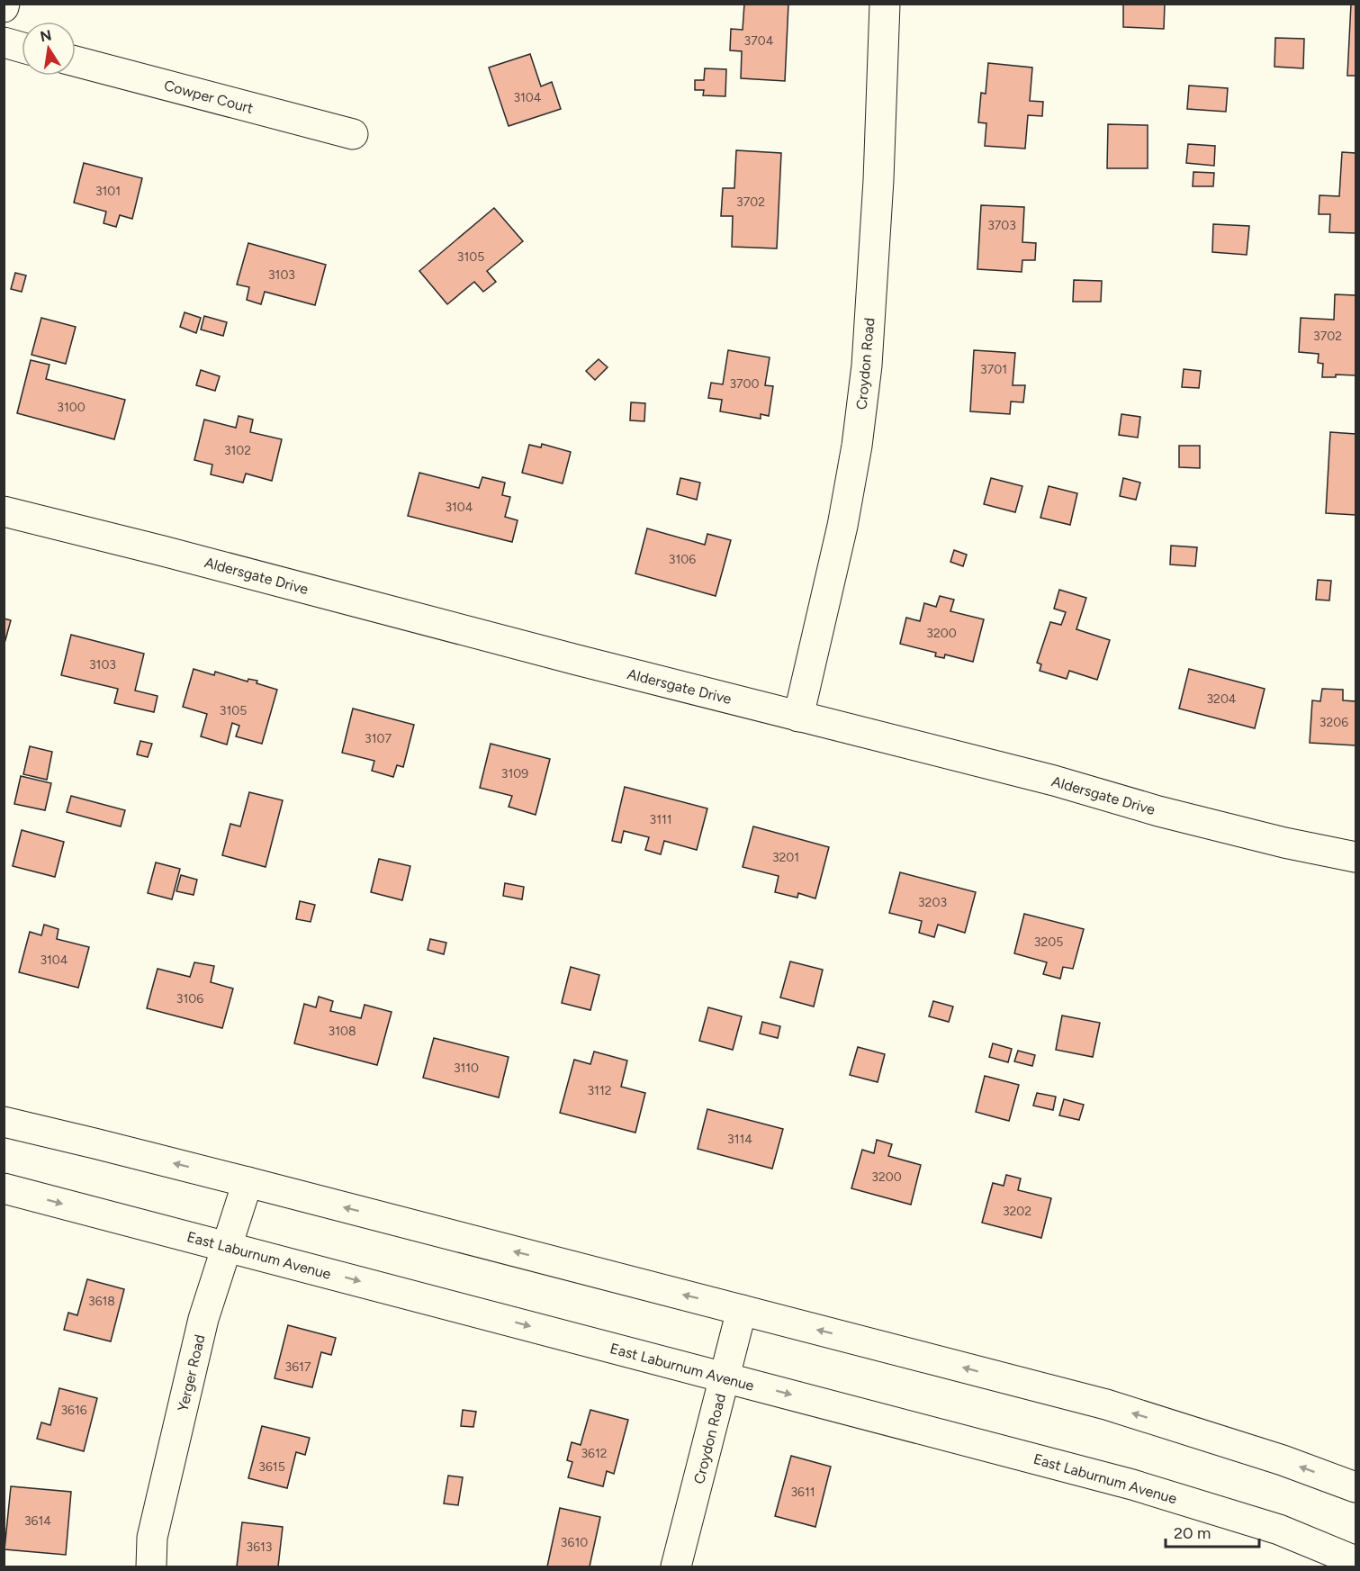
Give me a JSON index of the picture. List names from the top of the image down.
{
  "streets": {
    "street": [
      "Cowper Court",
      "Croydon Road",
      "Aldersgate Drive",
      "East Laburnum Avenue",
      "Yerger Road"
    ]
  },
  "crossings": [
    ["Croydon Road", "Aldersgate Drive"],
    ["Croydon Road", "East Laburnum Avenue"],
    ["East Laburnum Avenue", "Yerger Road"]
  ],
  "house_numbers": [
    "3704",
    "3104",
    "3101",
    "3702",
    "3703",
    "3105",
    "3103",
    "3702",
    "3701",
    "3700",
    "3100",
    "3102",
    "3104",
    "3106",
    "3200",
    "3103",
    "3204",
    "3105",
    "3206",
    "3107",
    "3109",
    "3111",
    "3201",
    "3203",
    "3205",
    "3104",
    "3106",
    "3108",
    "3110",
    "3112",
    "3114",
    "3200",
    "3202",
    "3618",
    "3617",
    "3616",
    "3612",
    "3615",
    "3611",
    "3614",
    "3610",
    "3613"
  ],
  "scale_bar": "20 m",
  "north": "top"
}
